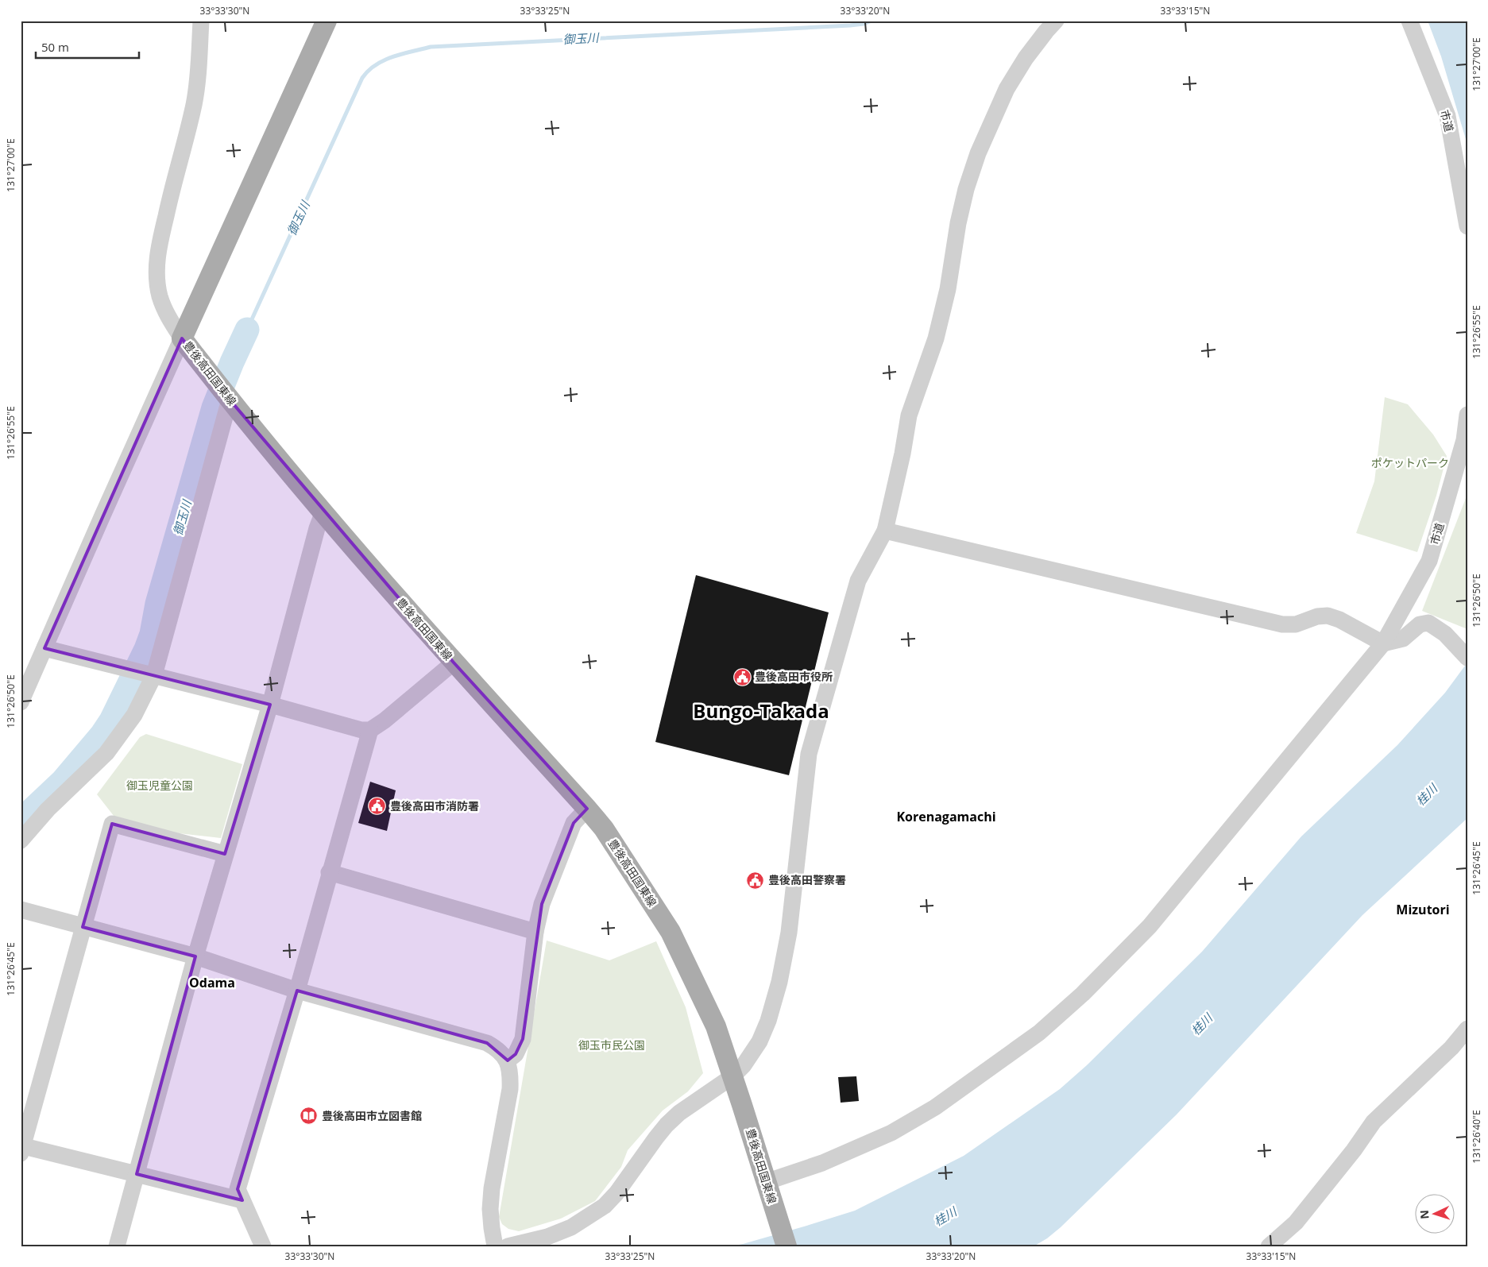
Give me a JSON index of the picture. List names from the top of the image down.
{
  "streets": {
    "main road": ["豊後高田国東線"],
    "street": ["市道"]
  },
  "crossings": [
    ["市道", "豊後高田国東線"]
  ],
  "districts": [
    "Bungo-Takada",
    "Korenagamachi",
    "Mizutori",
    "Odama"
  ],
  "water": ["御玉川", "桂川"],
  "parks": ["ポケットパーク", "御玉児童公園", "御玉市民公園"],
  "places": {
    "public building": ["豊後高田市役所", "豊後高田市消防署", "豊後高田警察署"],
    "library": ["豊後高田市立図書館"]
  },
  "scale_bar": "50 m",
  "north": "left",
  "coordinates": [
    "33°33'30\"N",
    "33°33'25\"N",
    "33°33'20\"N",
    "33°33'15\"N",
    "131°27'00\"E",
    "131°26'55\"E",
    "131°26'50\"E",
    "131°26'45\"E",
    "131°26'40\"E"
  ]
}
